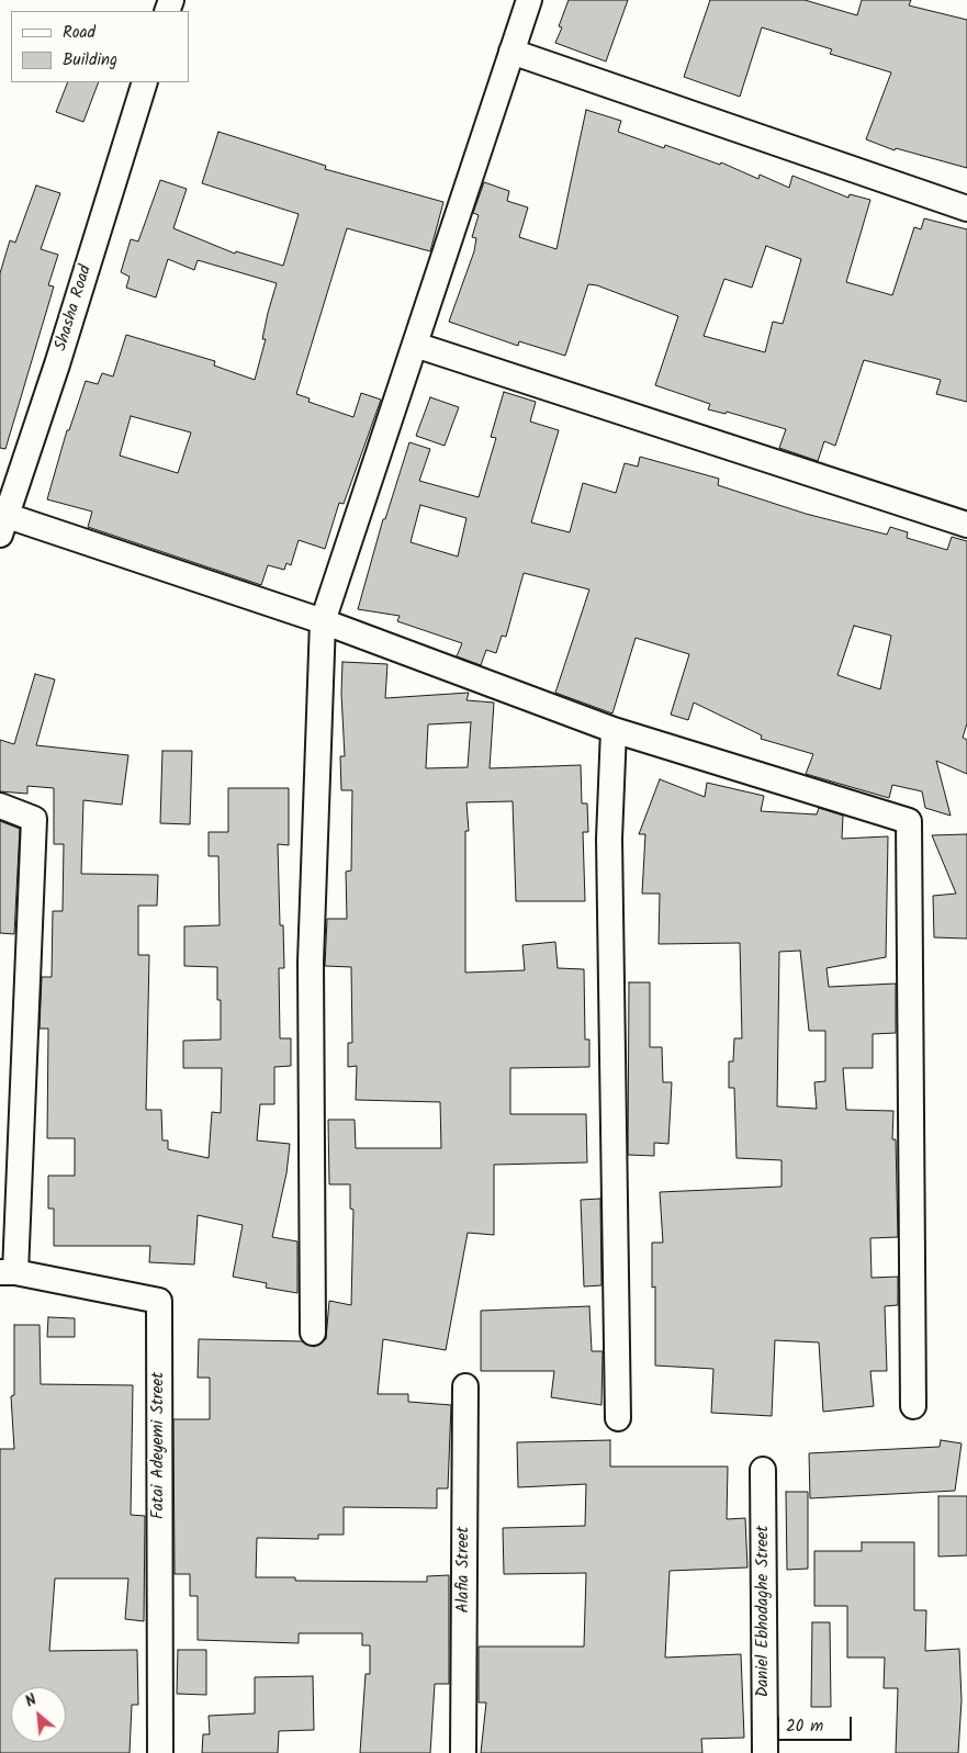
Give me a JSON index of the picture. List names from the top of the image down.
{
  "streets": {
    "street": [
      "Shasha Road",
      "Fatai Adeyemi Street",
      "Alafia Street",
      "Daniel Ebhodaghe Street"
    ]
  },
  "legend": ["Road", "Building"],
  "scale_bar": "20 m",
  "north": "top left"
}
